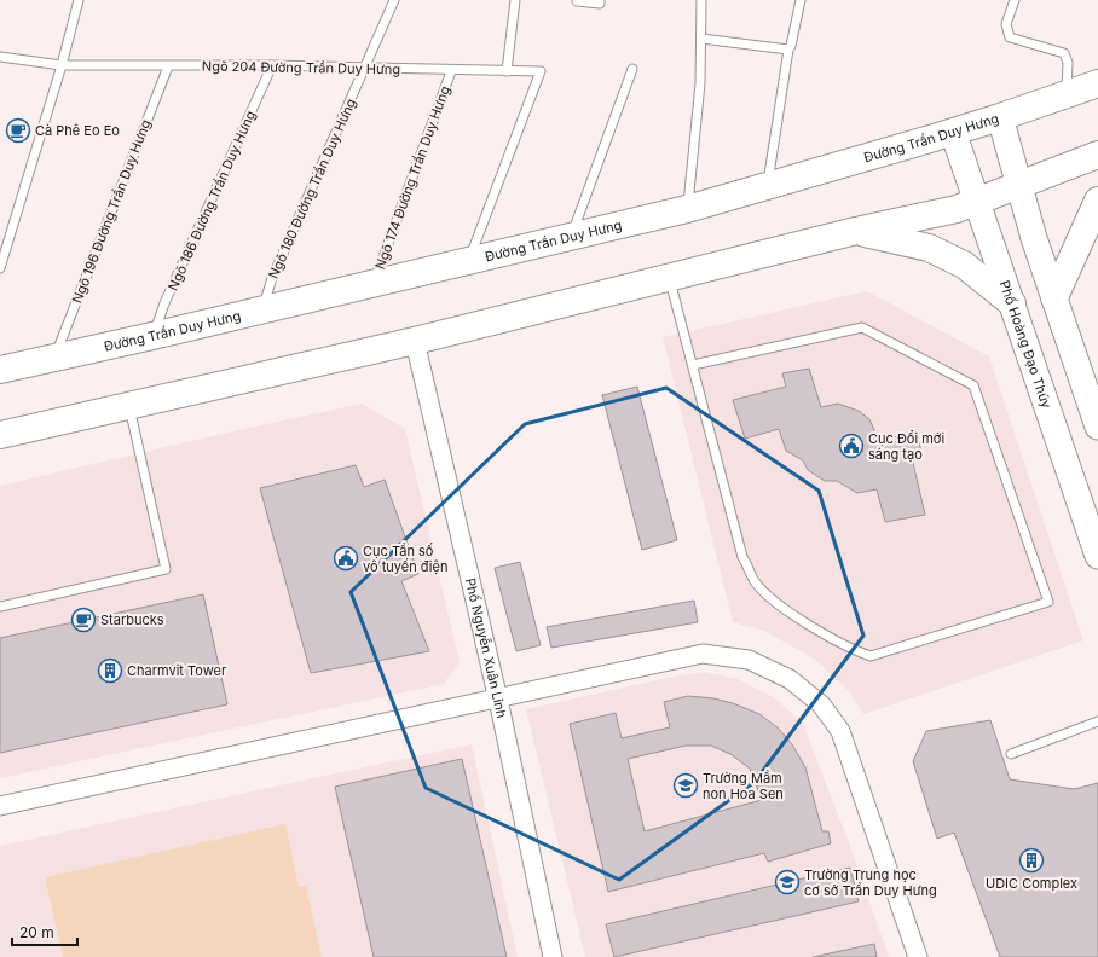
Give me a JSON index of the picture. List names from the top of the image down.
{
  "streets": {
    "main road": ["Đường Trần Duy Hưng", "Phố Hoàng Đạo Thúy"],
    "street": ["Phố Nguyễn Xuân Linh"],
    "lane": [
      "Ngõ 204 Đường Trần Duy Hưng",
      "Ngõ 174 Đường Trần Duy Hưng",
      "Ngõ 180 Đường Trần Duy Hưng",
      "Ngõ 186 Đường Trần Duy Hưng",
      "Ngõ 196 Đường Trần Duy Hưng"
    ]
  },
  "crossings": [
    ["Ngõ 204 Đường Trần Duy Hưng", "Đường Trần Duy Hưng"],
    ["Ngõ 204 Đường Trần Duy Hưng", "Ngõ 174 Đường Trần Duy Hưng"],
    ["Ngõ 204 Đường Trần Duy Hưng", "Ngõ 180 Đường Trần Duy Hưng"],
    ["Ngõ 204 Đường Trần Duy Hưng", "Ngõ 186 Đường Trần Duy Hưng"],
    ["Ngõ 204 Đường Trần Duy Hưng", "Ngõ 196 Đường Trần Duy Hưng"],
    ["Đường Trần Duy Hưng", "Ngõ 174 Đường Trần Duy Hưng"],
    ["Đường Trần Duy Hưng", "Ngõ 180 Đường Trần Duy Hưng"],
    ["Đường Trần Duy Hưng", "Ngõ 186 Đường Trần Duy Hưng"],
    ["Đường Trần Duy Hưng", "Ngõ 196 Đường Trần Duy Hưng"],
    ["Đường Trần Duy Hưng", "Phố Hoàng Đạo Thúy"]
  ],
  "places": {
    "cafe": ["Cà Phê Eo Eo", "Starbucks"],
    "public building": ["Cục Đổi mới sáng tạo", "Cục Tần số vô tuyến điện"],
    "building": ["Charmvit Tower", "UDIC Complex"],
    "school or university": ["Trường Mầm non Hoa Sen", "Trường Trung học cơ sở Trần Duy Hưng"]
  },
  "scale_bar": "20 m"
}
